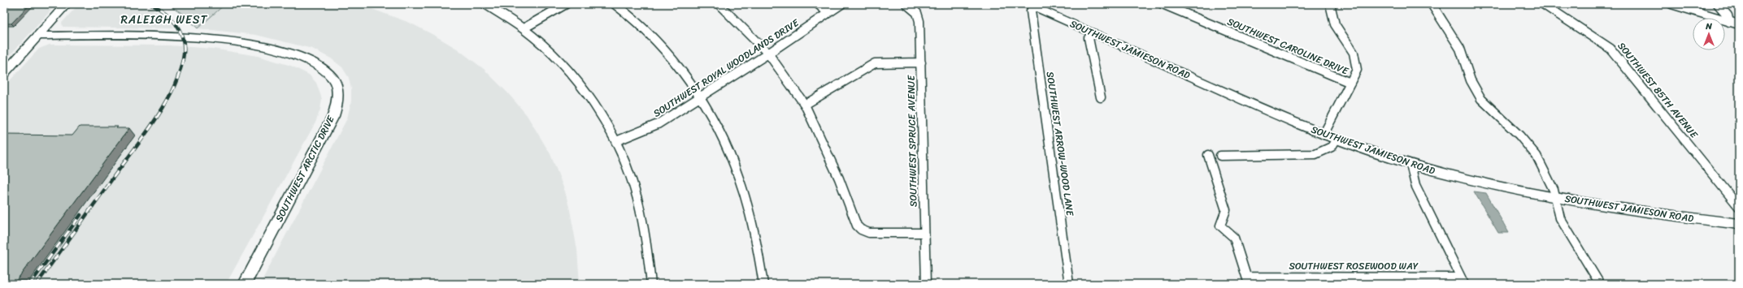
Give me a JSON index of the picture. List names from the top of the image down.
{
  "streets": {
    "street": [
      "SOUTHWEST CAROLINE DRIVE",
      "SOUTHWEST JAMIESON ROAD",
      "SOUTHWEST ROYAL WOODLANDS DRIVE",
      "SOUTHWEST 85TH AVENUE",
      "SOUTHWEST SPRUCE AVENUE",
      "SOUTHWEST ARROW-WOOD LANE",
      "SOUTHWEST ARCTIC DRIVE",
      "SOUTHWEST ROSEWOOD WAY"
    ]
  },
  "crossings": [
    ["SOUTHWEST JAMIESON ROAD", "SOUTHWEST ARROW-WOOD LANE"]
  ],
  "districts": ["RALEIGH WEST"],
  "north": "top"
}
